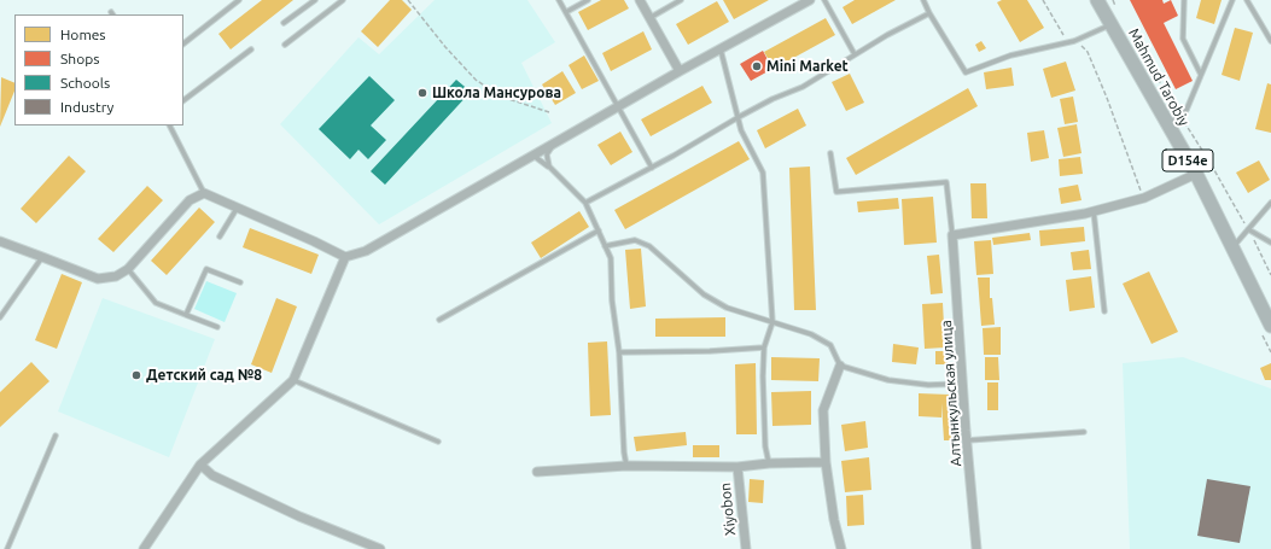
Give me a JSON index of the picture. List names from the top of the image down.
{
  "streets": {
    "main road": ["Mahmud Tarobiy", "D154e"],
    "street": ["Алтынкульская улица", "Xiyobon"]
  },
  "places": ["Mini Market", "Школа Мансурова", "Детский сад №8"],
  "legend": [
    "Homes",
    "Shops",
    "Schools",
    "Industry"
  ]
}
